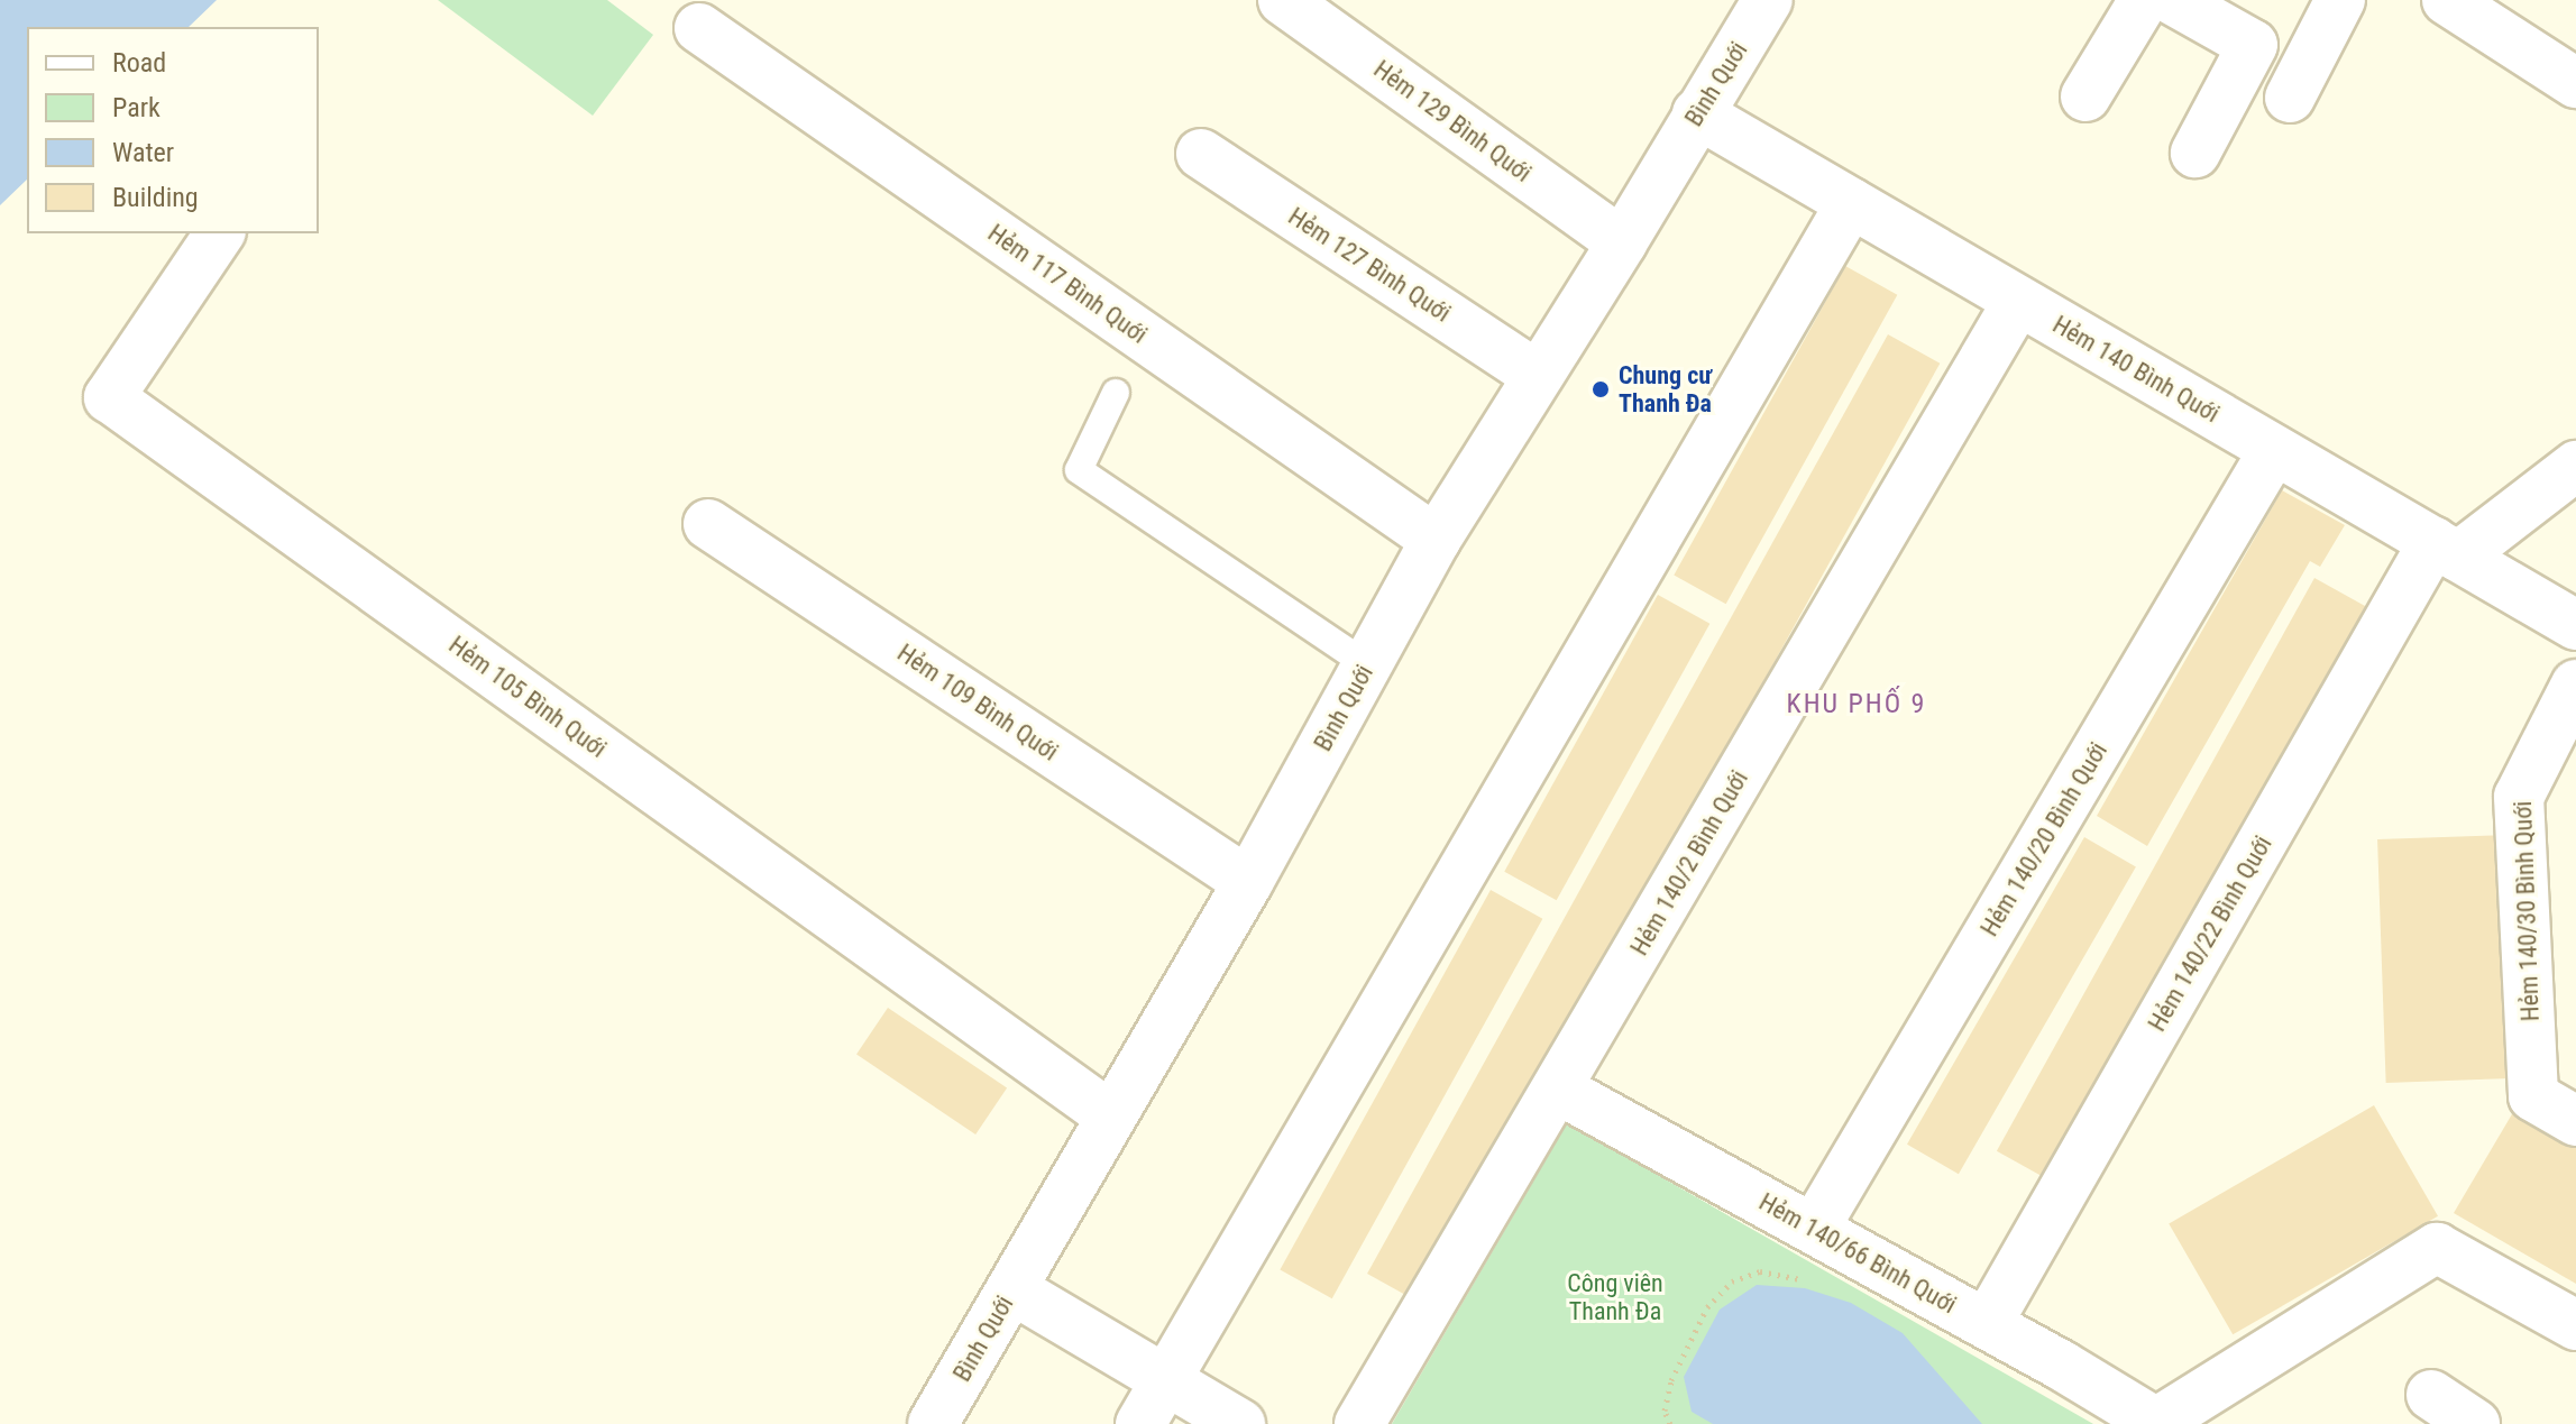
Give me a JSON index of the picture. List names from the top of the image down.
{
  "streets": {
    "street": [
      "Bình Quới",
      "Hẻm 129 Bình Quới",
      "Hẻm 127 Bình Quới",
      "Hẻm 117 Bình Quới",
      "Hẻm 140 Bình Quới",
      "Hẻm 105 Bình Quới",
      "Hẻm 109 Bình Quới",
      "Hẻm 140/20 Bình Quới",
      "Hẻm 140/2 Bình Quới",
      "Hẻm 140/30 Bình Quới",
      "Hẻm 140/22 Bình Quới",
      "Hẻm 140/66 Bình Quới"
    ]
  },
  "crossings": [
    ["Bình Quới", "Hẻm 129 Bình Quới"],
    ["Bình Quới", "Hẻm 127 Bình Quới"],
    ["Bình Quới", "Hẻm 117 Bình Quới"],
    ["Bình Quới", "Hẻm 140 Bình Quới"],
    ["Bình Quới", "Hẻm 105 Bình Quới"],
    ["Bình Quới", "Hẻm 109 Bình Quới"],
    ["Hẻm 140 Bình Quới", "Hẻm 140/20 Bình Quới"],
    ["Hẻm 140 Bình Quới", "Hẻm 140/2 Bình Quới"],
    ["Hẻm 140 Bình Quới", "Hẻm 140/22 Bình Quới"],
    ["Hẻm 140/20 Bình Quới", "Hẻm 140/66 Bình Quới"],
    ["Hẻm 140/2 Bình Quới", "Hẻm 140/66 Bình Quới"],
    ["Hẻm 140/22 Bình Quới", "Hẻm 140/66 Bình Quới"]
  ],
  "districts": ["KHU PHỐ 9"],
  "parks": ["Công viên Thanh Đa"],
  "places": ["Chung cư Thanh Đa"],
  "legend": [
    "Road",
    "Park",
    "Water",
    "Building"
  ]
}
